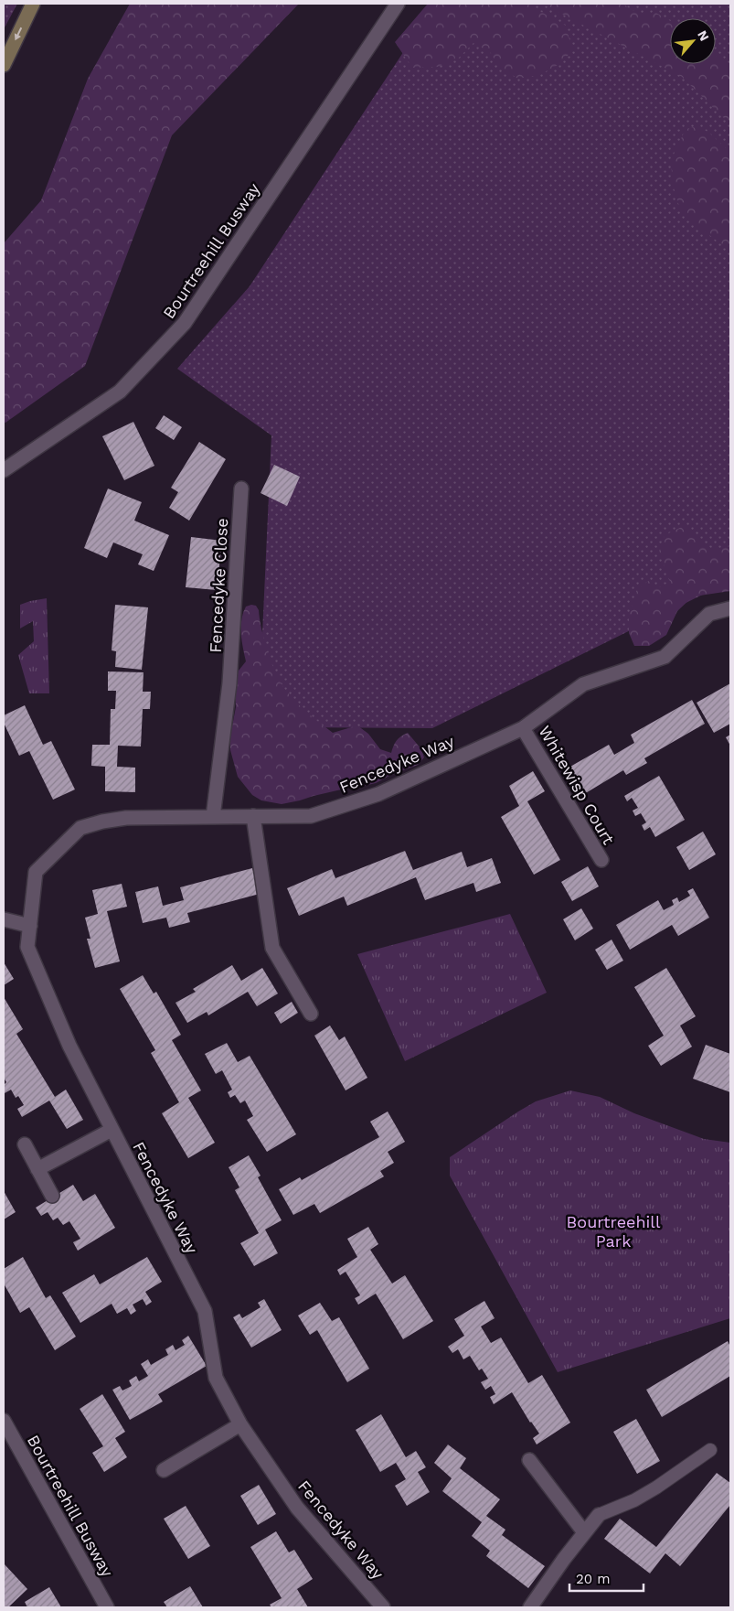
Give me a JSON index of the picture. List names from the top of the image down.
{
  "streets": {
    "street": [
      "Bourtreehill Busway",
      "Fencedyke Close",
      "Fencedyke Way",
      "Whitewisp Court"
    ]
  },
  "crossings": [
    ["Fencedyke Close", "Fencedyke Way"],
    ["Fencedyke Way", "Whitewisp Court"]
  ],
  "parks": ["Bourtreehill Park"],
  "scale_bar": "20 m",
  "north": "top right"
}
